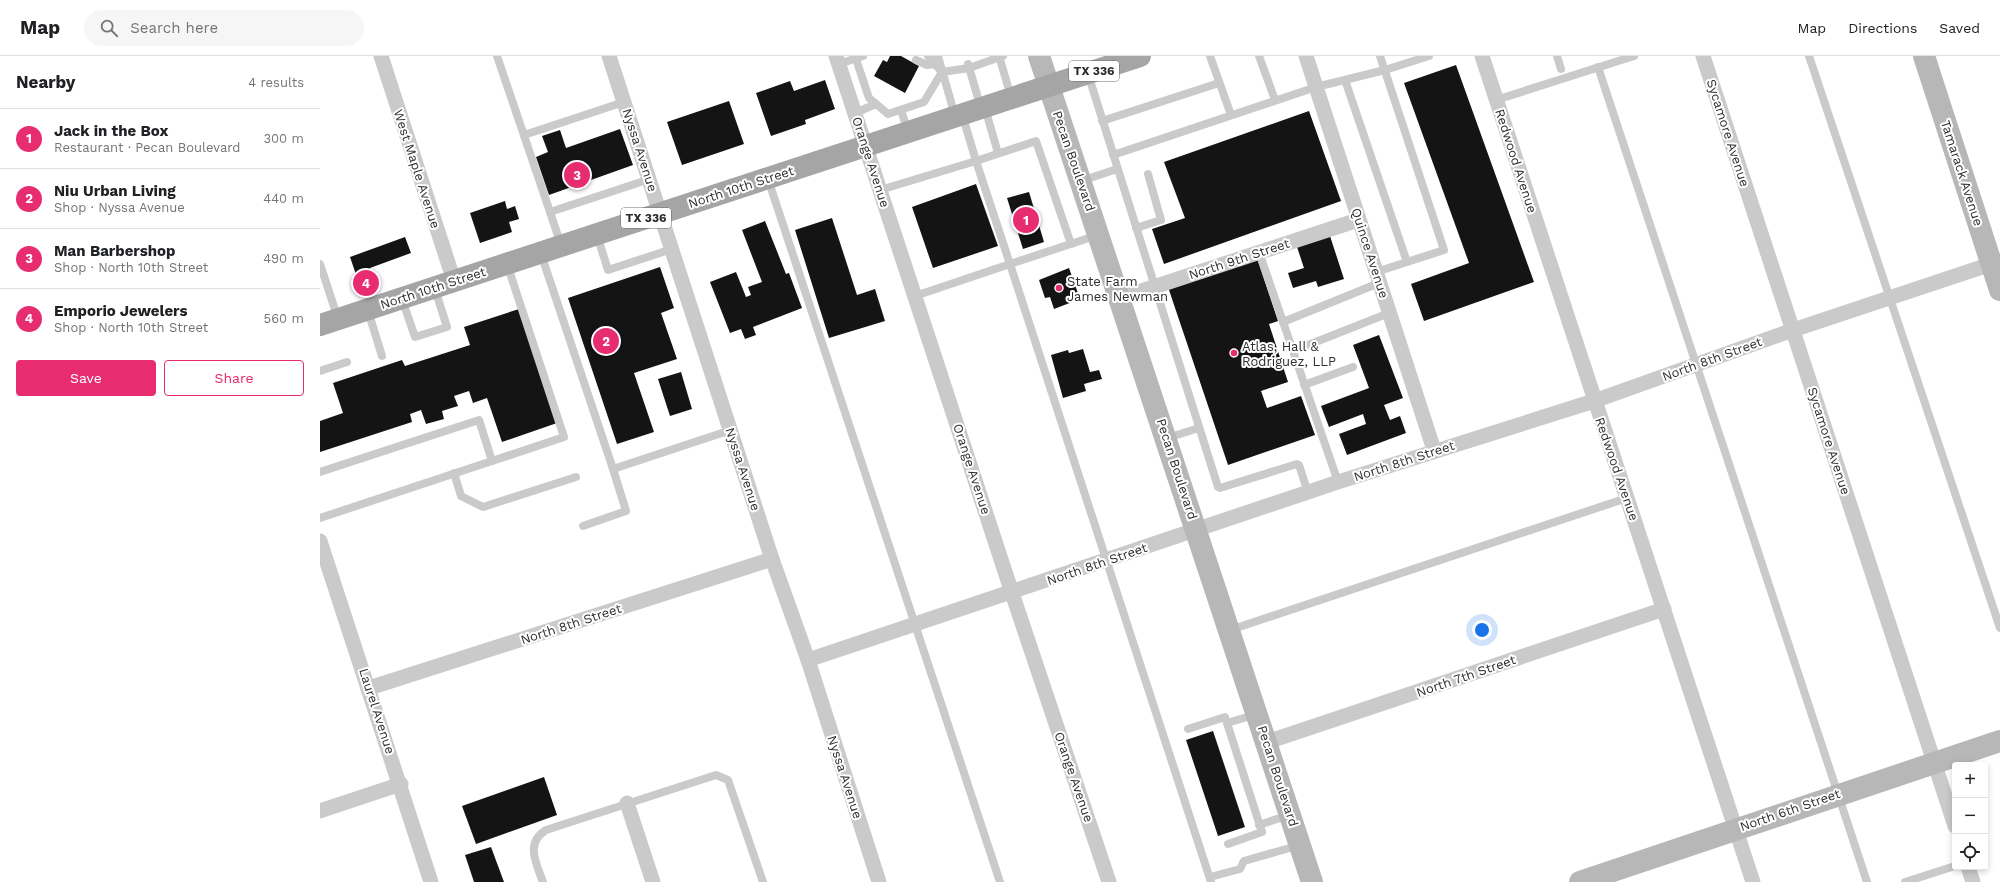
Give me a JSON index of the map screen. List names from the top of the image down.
{
  "streets": {
    "main road": [
      "TX 336",
      "Pecan Boulevard",
      "Tamarack Avenue",
      "North 10th Street",
      "North 6th Street"
    ],
    "street": [
      "Sycamore Avenue",
      "Nyssa Avenue",
      "Redwood Avenue",
      "Orange Avenue",
      "West Maple Avenue",
      "Quince Avenue",
      "North 9th Street",
      "North 8th Street",
      "North 7th Street",
      "Laurel Avenue"
    ]
  },
  "crossings": [
    ["Sycamore Avenue", "North 8th Street"],
    ["Sycamore Avenue", "North 6th Street"],
    ["Nyssa Avenue", "North 10th Street"],
    ["Nyssa Avenue", "North 8th Street"],
    ["Pecan Boulevard", "North 10th Street"],
    ["Pecan Boulevard", "North 9th Street"],
    ["Pecan Boulevard", "North 8th Street"],
    ["Pecan Boulevard", "North 7th Street"],
    ["Redwood Avenue", "North 8th Street"],
    ["Redwood Avenue", "North 7th Street"],
    ["Redwood Avenue", "North 6th Street"],
    ["Orange Avenue", "North 10th Street"],
    ["Orange Avenue", "North 8th Street"],
    ["West Maple Avenue", "North 10th Street"],
    ["Tamarack Avenue", "North 8th Street"],
    ["Quince Avenue", "North 9th Street"],
    ["Quince Avenue", "North 8th Street"],
    ["North 8th Street", "Laurel Avenue"]
  ],
  "places": ["State Farm James Newman", "Atlas, Hall & Rodriguez, LLP"],
  "page": {
    "header": "Map",
    "search": "Search here",
    "nav": ["Map", "Directions", "Saved"],
    "heading": ["Nearby", "4 results"],
    "list": [
      {
        "mark": "1",
        "name": "Jack in the Box",
        "note": "Restaurant · Pecan Boulevard",
        "value": "300 m"
      },
      {
        "mark": "2",
        "name": "Niu Urban Living",
        "note": "Shop · Nyssa Avenue",
        "value": "440 m"
      },
      {
        "mark": "3",
        "name": "Man Barbershop",
        "note": "Shop · North 10th Street",
        "value": "490 m"
      },
      {
        "mark": "4",
        "name": "Emporio Jewelers",
        "note": "Shop · North 10th Street",
        "value": "560 m"
      }
    ],
    "pins": [
      "3",
      "1",
      "4",
      "2"
    ],
    "buttons": ["Save", "Share"],
    "map_buttons": ["+", "−"]
  }
}
